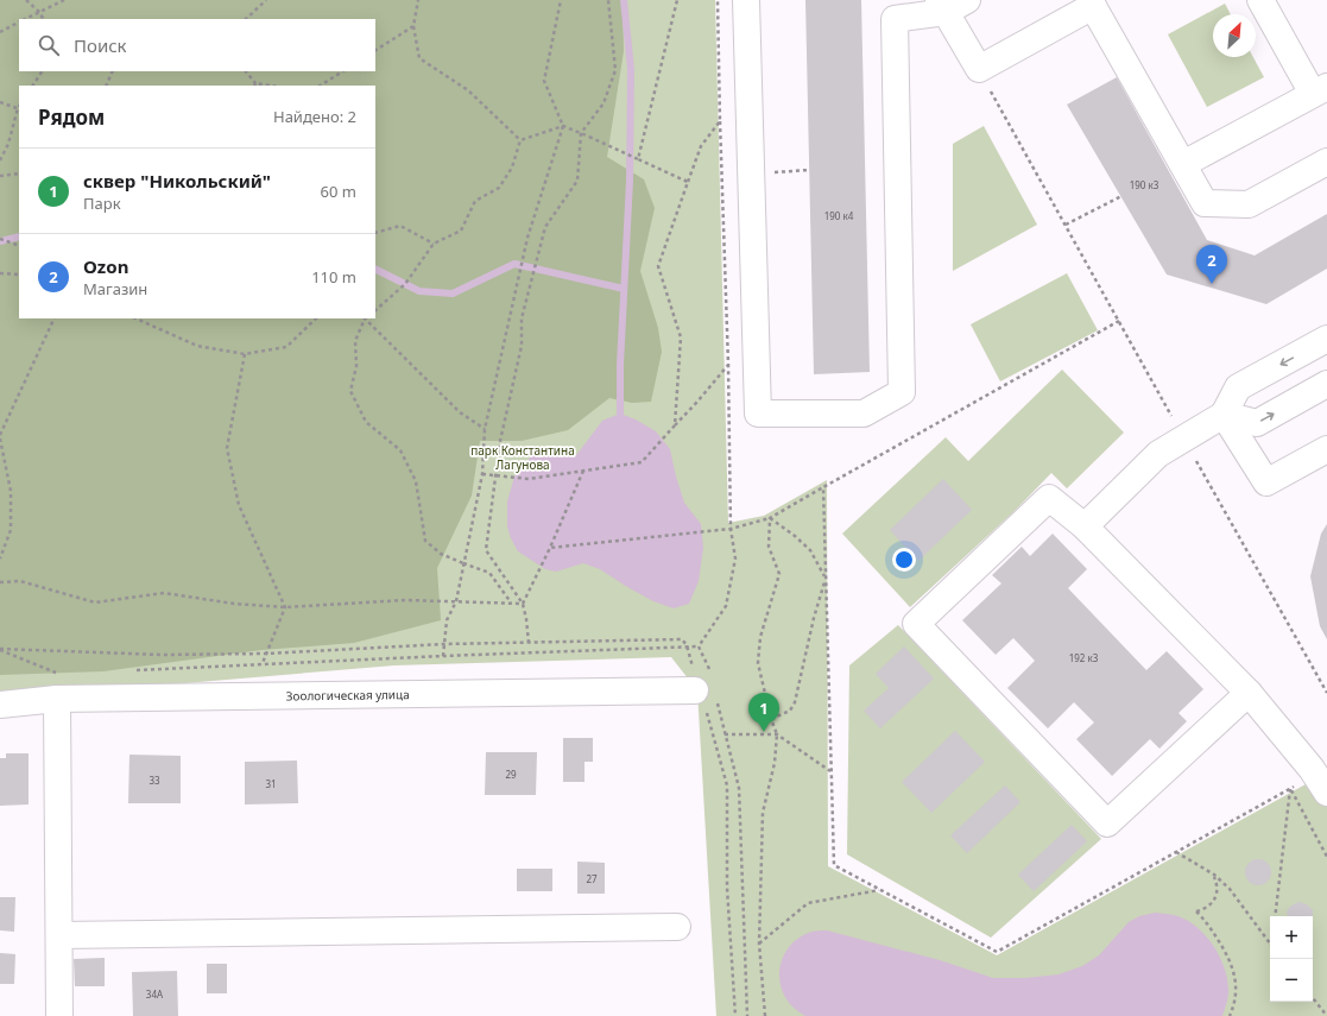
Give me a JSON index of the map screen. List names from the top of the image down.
{
  "streets": {
    "street": ["Зоологическая улица"]
  },
  "parks": ["парк Константина Лагунова"],
  "house_numbers": [
    "190 к3",
    "190 к4",
    "192 к3",
    "29",
    "33",
    "31",
    "27",
    "34А"
  ],
  "north": "top right",
  "page": {
    "search": "Поиск",
    "heading": ["Рядом", "Найдено: 2"],
    "list": [
      {
        "mark": "1",
        "name": "сквер \"Никольский\"",
        "note": "Парк",
        "value": "60 m"
      },
      {
        "mark": "2",
        "name": "Ozon",
        "note": "Магазин",
        "value": "110 m"
      }
    ],
    "pins": ["2", "1"],
    "map_buttons": ["+", "−"]
  }
}
